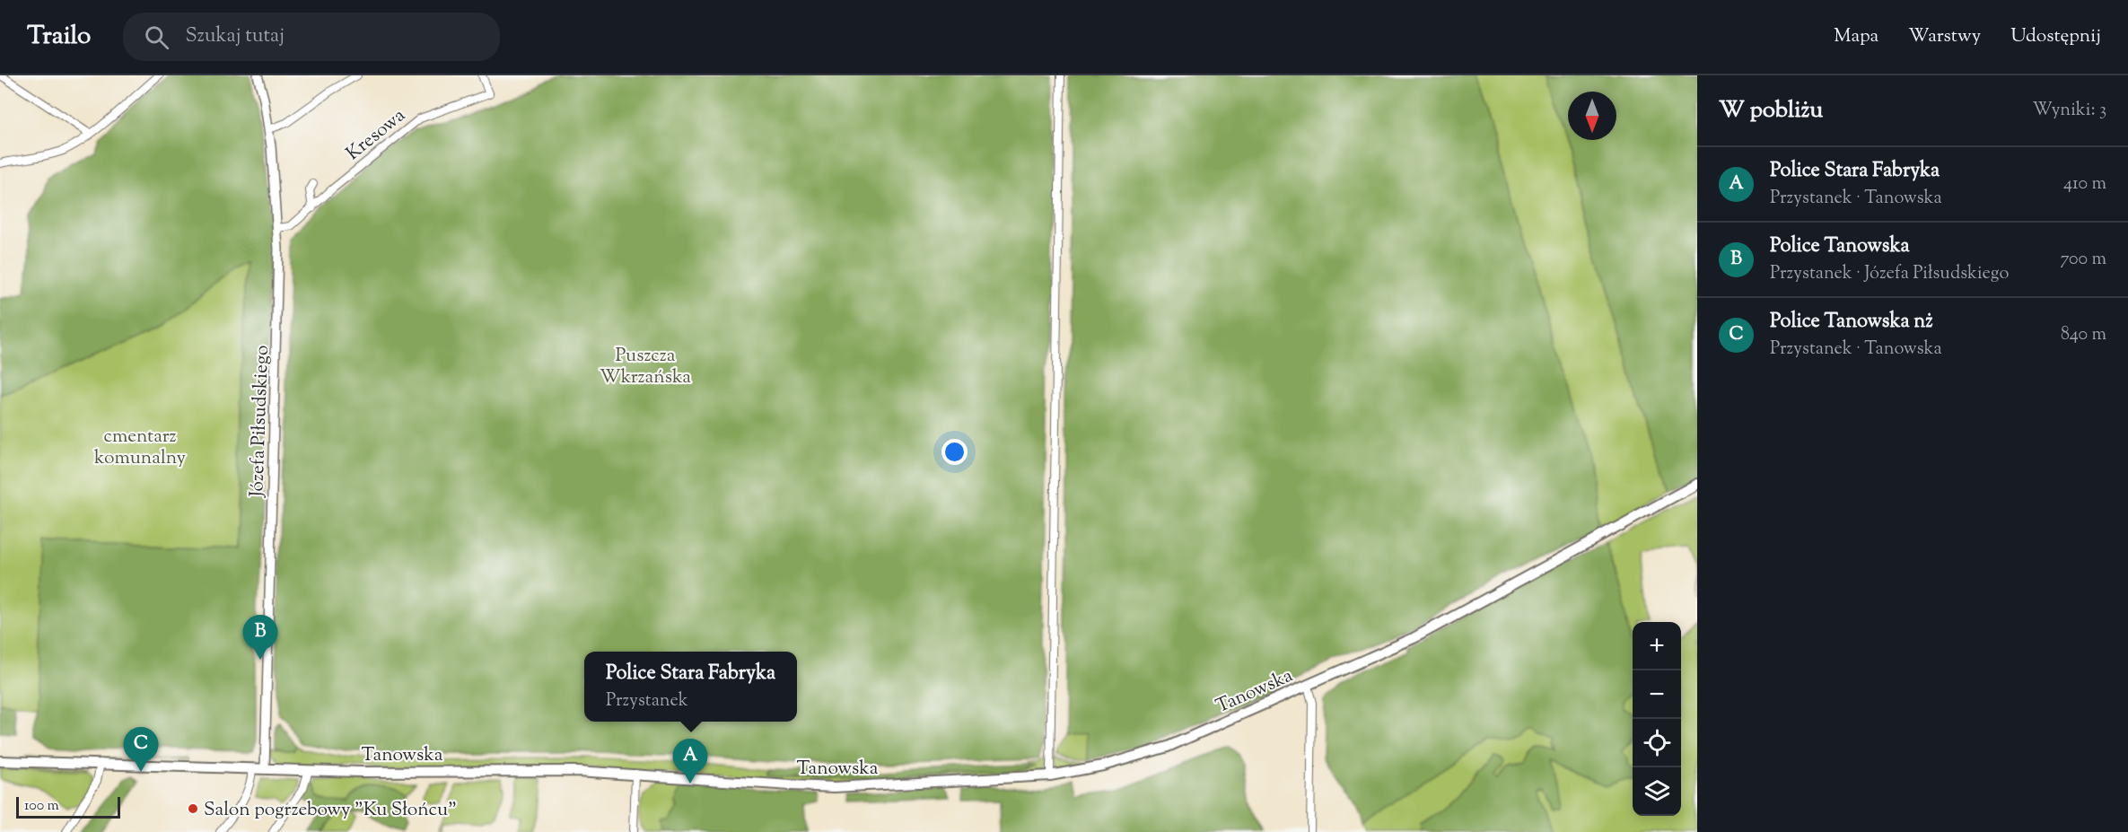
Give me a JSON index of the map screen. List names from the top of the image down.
{
  "streets": {
    "main road": ["Tanowska"],
    "street": ["Kresowa", "Józefa Piłsudskiego"]
  },
  "crossings": [
    ["Kresowa", "Józefa Piłsudskiego"],
    ["Józefa Piłsudskiego", "Tanowska"]
  ],
  "parks": ["Puszcza Wkrzańska", "cmentarz komunalny"],
  "places": ["Salon pogrzebowy \"Ku Słońcu\""],
  "scale_bar": "100 m",
  "north": "bottom",
  "page": {
    "header": "Trailo",
    "search": "Szukaj tutaj",
    "nav": ["Mapa", "Warstwy", "Udostępnij"],
    "heading": ["W pobliżu", "Wyniki: 3"],
    "list": [
      {
        "mark": "A",
        "name": "Police Stara Fabryka",
        "note": "Przystanek · Tanowska",
        "value": "410 m"
      },
      {
        "mark": "B",
        "name": "Police Tanowska",
        "note": "Przystanek · Józefa Piłsudskiego",
        "value": "700 m"
      },
      {
        "mark": "C",
        "name": "Police Tanowska nż",
        "note": "Przystanek · Tanowska",
        "value": "840 m"
      }
    ],
    "pins": ["B", "C", "A"],
    "map_buttons": ["+", "−"],
    "popup": ["Police Stara Fabryka", "Przystanek"],
    "scale": "100 m"
  }
}
